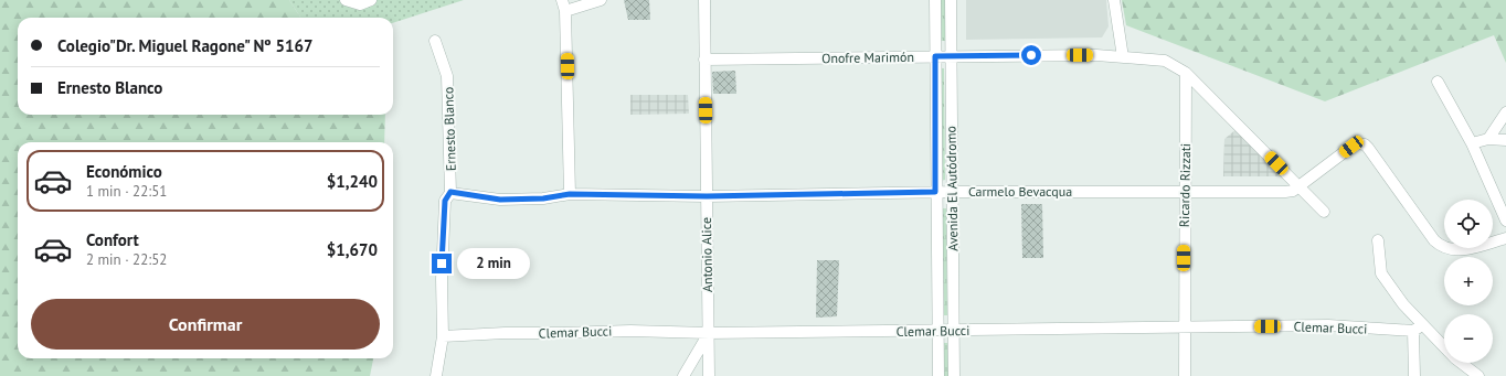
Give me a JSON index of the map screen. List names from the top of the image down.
{
  "streets": {
    "street": [
      "Onofre Marimón",
      "Ernesto Blanco",
      "Ricardo Rizzati",
      "Avenida El Autódromo",
      "Carmelo Bevacqua",
      "Antonio Alice",
      "Clemar Bucci"
    ]
  },
  "crossings": [
    ["Onofre Marimón", "Ricardo Rizzati"],
    ["Onofre Marimón", "Avenida El Autódromo"],
    ["Onofre Marimón", "Carmelo Bevacqua"],
    ["Onofre Marimón", "Antonio Alice"],
    ["Ernesto Blanco", "Carmelo Bevacqua"],
    ["Ernesto Blanco", "Clemar Bucci"],
    ["Ricardo Rizzati", "Carmelo Bevacqua"],
    ["Ricardo Rizzati", "Clemar Bucci"],
    ["Avenida El Autódromo", "Carmelo Bevacqua"],
    ["Avenida El Autódromo", "Clemar Bucci"],
    ["Carmelo Bevacqua", "Antonio Alice"],
    ["Antonio Alice", "Clemar Bucci"]
  ],
  "page": {
    "banner": ["Colegio\"Dr. Miguel Ragone\" Nº 5167", "Ernesto Blanco"],
    "list": [
      {
        "name": "Económico",
        "note": "1 min · 22:51",
        "value": "$1,240"
      },
      {
        "name": "Confort",
        "note": "2 min · 22:52",
        "value": "$1,670"
      }
    ],
    "map_buttons": ["+", "−"],
    "bubble": "2 min",
    "buttons": "Confirmar"
  }
}
